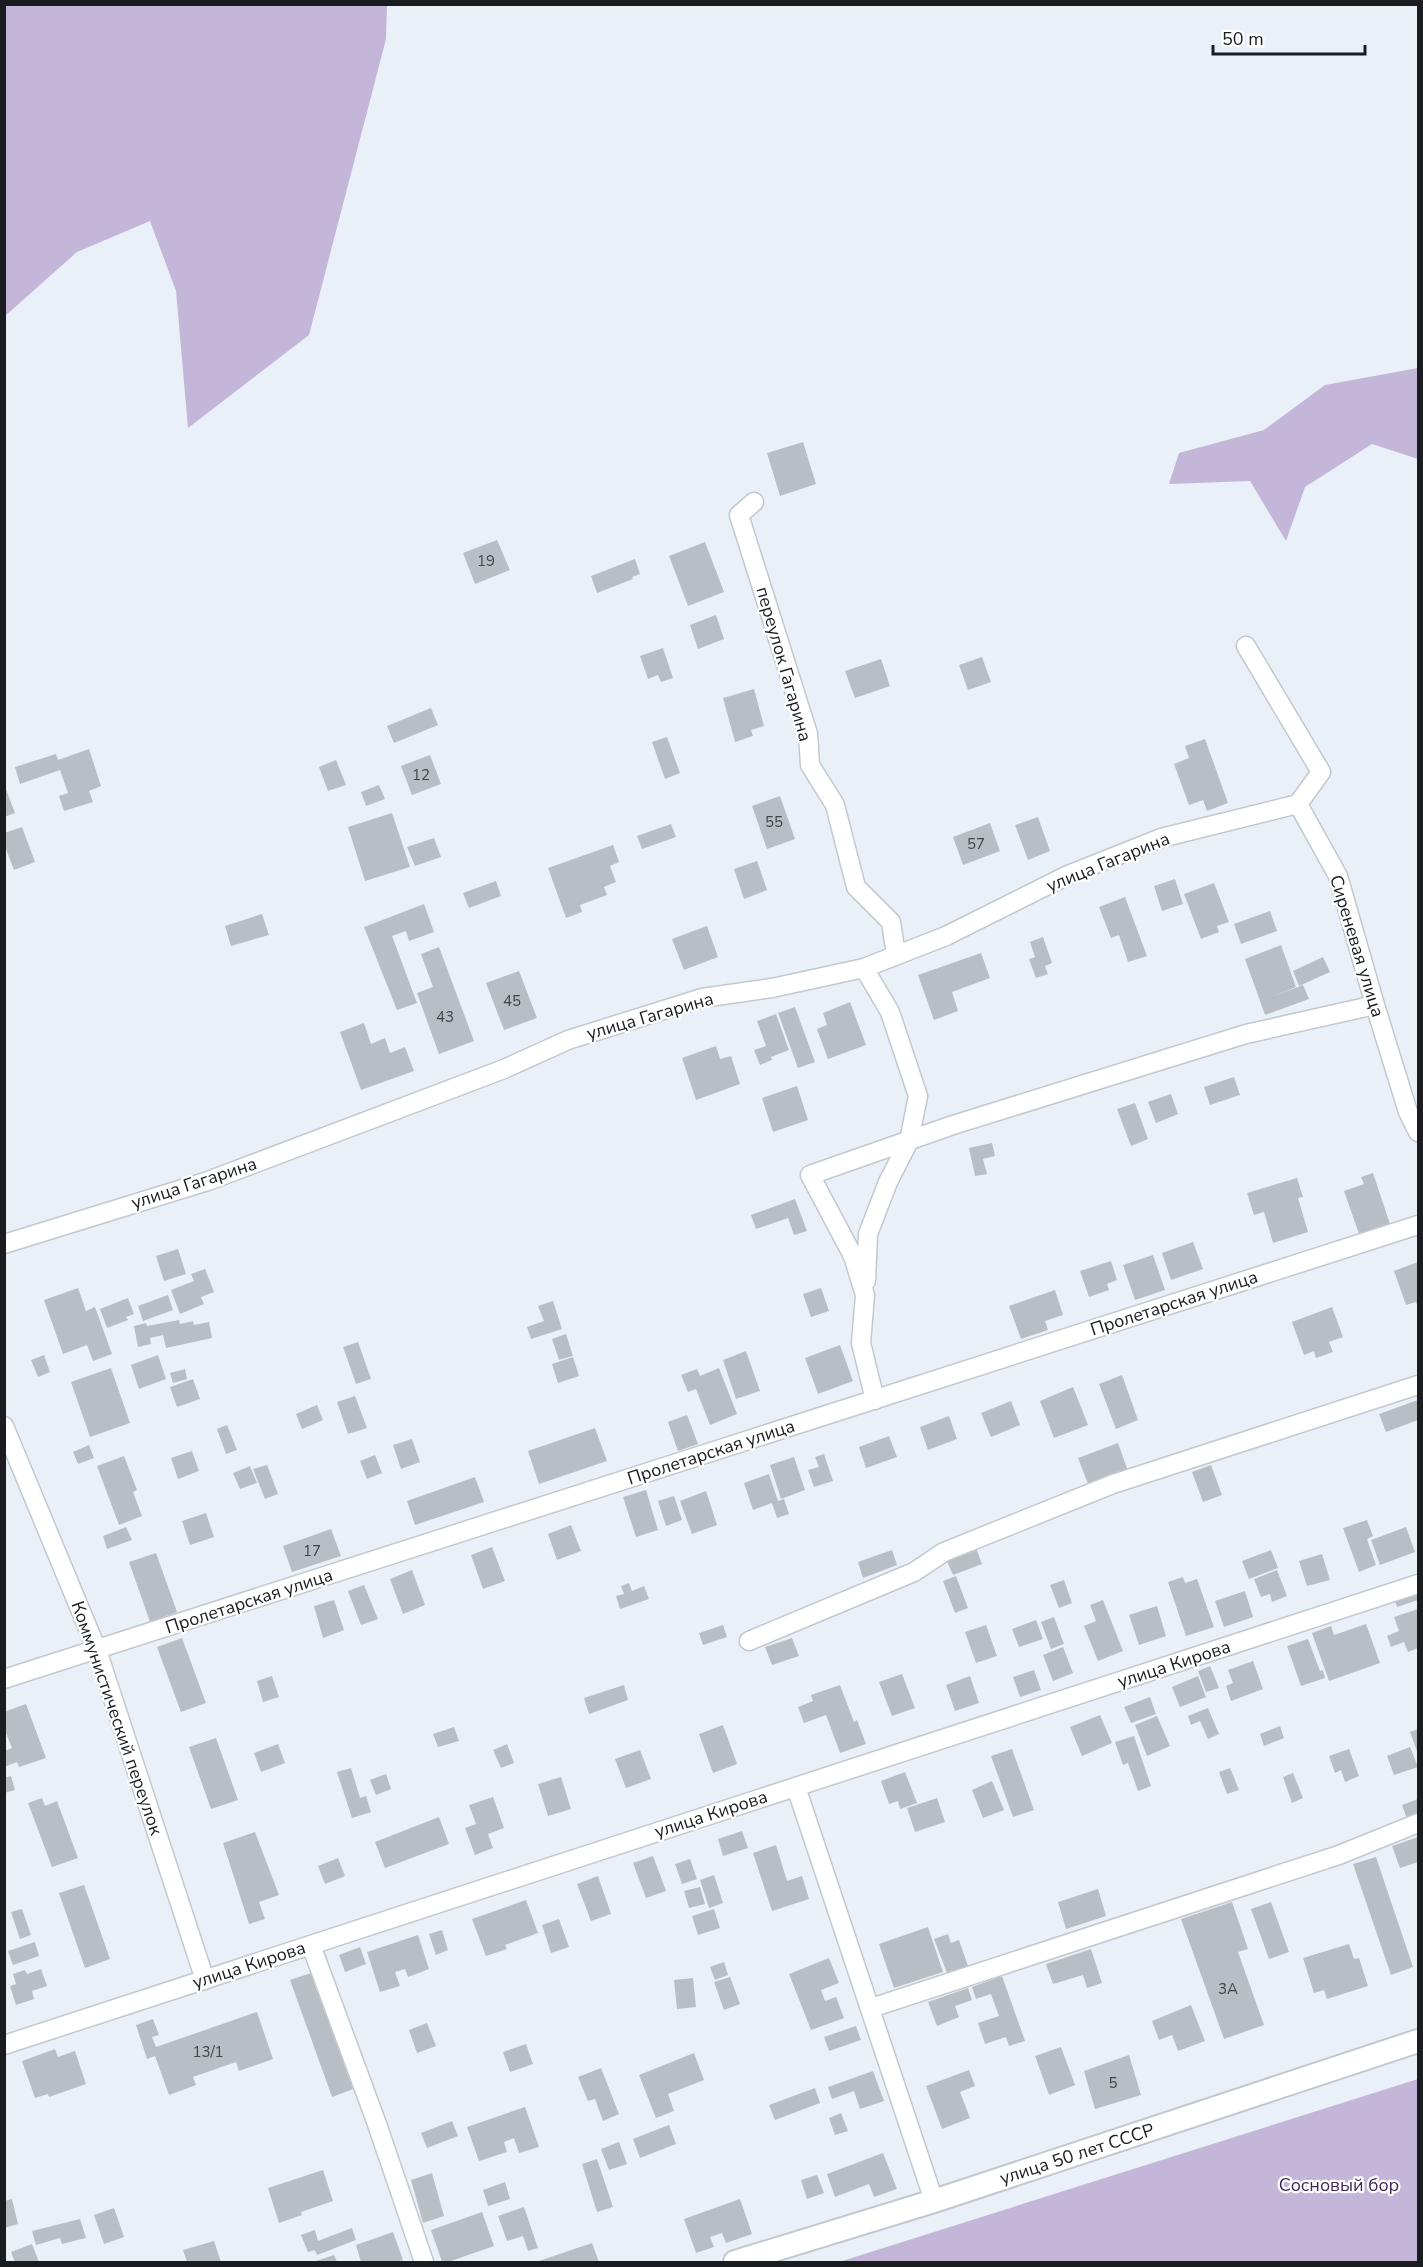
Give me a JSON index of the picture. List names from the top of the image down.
{
  "streets": {
    "street": [
      "переулок Гагарина",
      "улица Гагарина",
      "Сиреневая улица",
      "Пролетарская улица",
      "улица Кирова",
      "Коммунистический переулок",
      "улица 50 лет СССР"
    ]
  },
  "crossings": [
    ["переулок Гагарина", "улица Гагарина"],
    ["улица Гагарина", "Сиреневая улица"],
    ["Пролетарская улица", "Коммунистический переулок"],
    ["улица Кирова", "Коммунистический переулок"]
  ],
  "parks": ["Сосновый бор"],
  "house_numbers": [
    "19",
    "12",
    "55",
    "57",
    "45",
    "43",
    "17",
    "3А",
    "13/1",
    "5"
  ],
  "scale_bar": "50 m"
}
